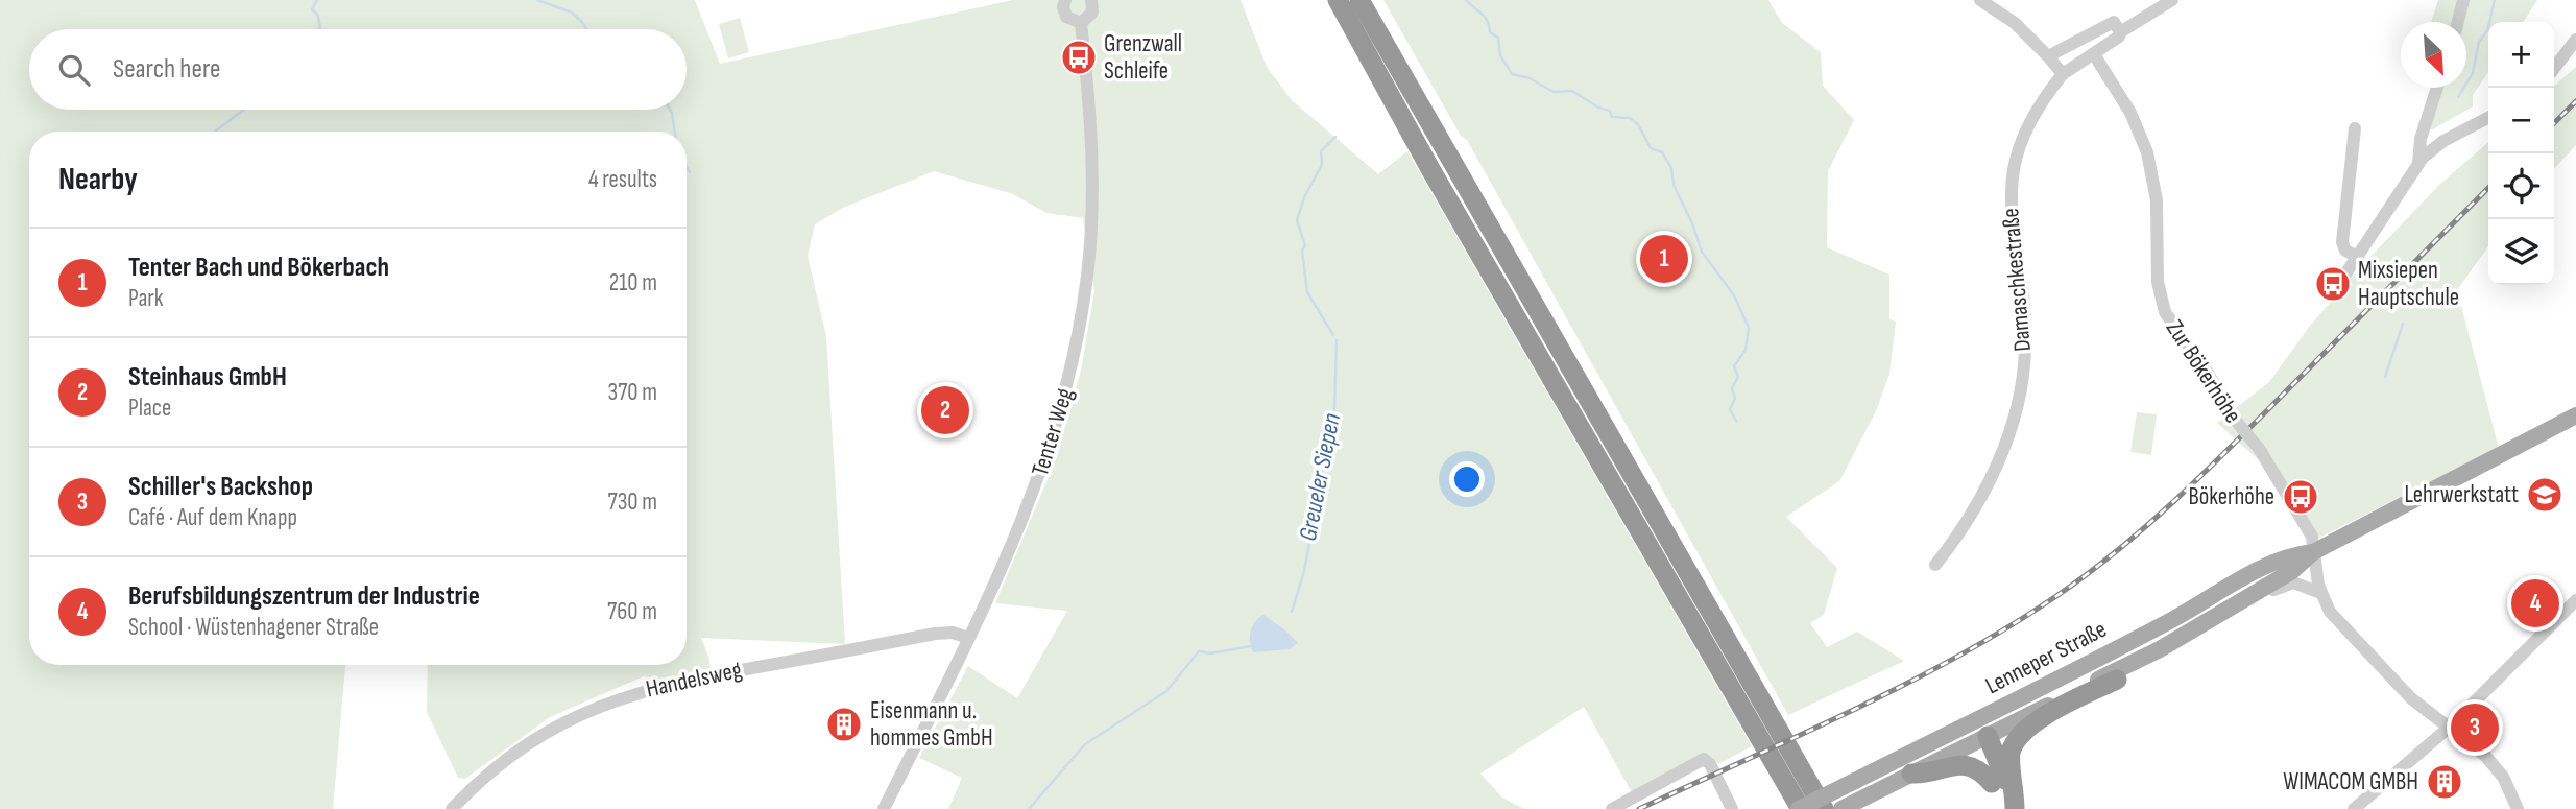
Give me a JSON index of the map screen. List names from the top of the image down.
{
  "streets": {
    "main road": ["Lenneper Straße"],
    "street": [
      "Damaschkestraße",
      "Zur Bökerhöhe",
      "Tenter Weg",
      "Handelsweg"
    ]
  },
  "crossings": [
    ["Damaschkestraße", "Zur Bökerhöhe"],
    ["Zur Bökerhöhe", "Lenneper Straße"],
    ["Tenter Weg", "Handelsweg"]
  ],
  "water": ["Greueler Siepen"],
  "places": {
    "bus stop": ["Grenzwall Schleife", "Mixsiepen Hauptschule", "Bökerhöhe"],
    "school or university": ["Lehrwerkstatt"],
    "building": ["Eisenmann u. hommes GmbH", "WIMACOM GMBH"]
  },
  "north": "bottom right",
  "page": {
    "map_buttons": ["+", "−"],
    "search": "Search here",
    "heading": ["Nearby", "4 results"],
    "list": [
      {
        "mark": "1",
        "name": "Tenter Bach und Bökerbach",
        "note": "Park",
        "value": "210 m"
      },
      {
        "mark": "2",
        "name": "Steinhaus GmbH",
        "note": "Place",
        "value": "370 m"
      },
      {
        "mark": "3",
        "name": "Schiller's Backshop",
        "note": "Café · Auf dem Knapp",
        "value": "730 m"
      },
      {
        "mark": "4",
        "name": "Berufsbildungszentrum der Industrie",
        "note": "School · Wüstenhagener Straße",
        "value": "760 m"
      }
    ],
    "pins": [
      "1",
      "2",
      "4",
      "3"
    ]
  }
}
